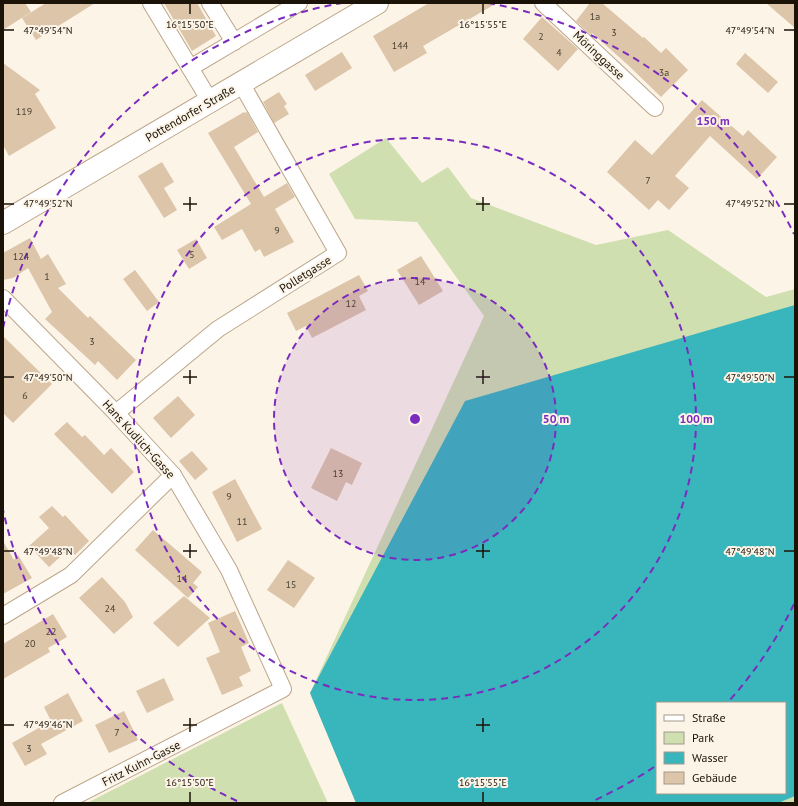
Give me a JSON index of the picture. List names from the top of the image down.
{
  "streets": {
    "main road": ["Pottendorfer Straße"],
    "street": [
      "Möringgasse",
      "Polletgasse",
      "Hans Kudlich-Gasse",
      "Fritz Kuhn-Gasse"
    ]
  },
  "crossings": [
    ["Pottendorfer Straße", "Polletgasse"],
    ["Polletgasse", "Hans Kudlich-Gasse"],
    ["Hans Kudlich-Gasse", "Fritz Kuhn-Gasse"]
  ],
  "house_numbers": [
    "1a",
    "3",
    "2",
    "144",
    "4",
    "3a",
    "119",
    "7",
    "9",
    "5",
    "124",
    "1",
    "14",
    "12",
    "3",
    "6",
    "13",
    "9",
    "11",
    "14",
    "15",
    "24",
    "22",
    "20",
    "7",
    "3"
  ],
  "legend": [
    "Straße",
    "Park",
    "Wasser",
    "Gebäude"
  ],
  "coordinates": [
    "16°15'50\"E",
    "16°15'55\"E",
    "47°49'54\"N",
    "47°49'52\"N",
    "47°49'50\"N",
    "47°49'48\"N",
    "47°49'46\"N"
  ],
  "rings": ["150 m", "50 m", "100 m"]
}
